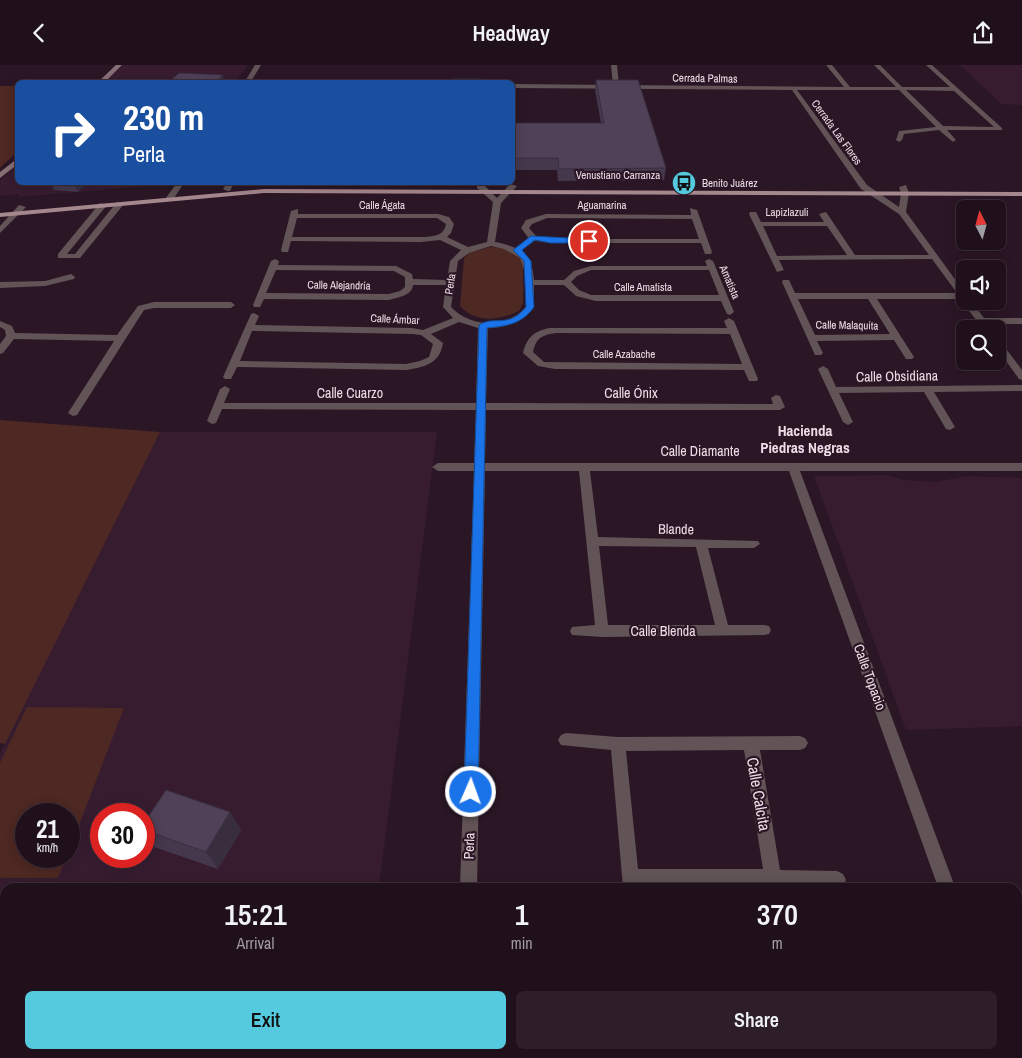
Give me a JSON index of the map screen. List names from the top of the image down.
{
  "streets": {
    "main road": ["Venustiano Carranza"],
    "street": [
      "Cerrada Palmas",
      "Cerrada Las Flores",
      "Calle Ágata",
      "Aguamarina",
      "Lapizlazuli",
      "Amatista",
      "Perla",
      "Calle Alejandría",
      "Calle Amatista",
      "Calle Ámbar",
      "Calle Malaquita",
      "Calle Azabache",
      "Calle Obsidiana",
      "Calle Cuarzo",
      "Calle Ónix",
      "Calle Diamante",
      "Blande",
      "Calle Blenda",
      "Calle Topacio",
      "Calle Calcita"
    ]
  },
  "crossings": [
    ["Cerrada Palmas", "Cerrada Las Flores"],
    ["Cerrada Las Flores", "Venustiano Carranza"],
    ["Aguamarina", "Amatista"],
    ["Aguamarina", "Calle Amatista"],
    ["Amatista", "Calle Amatista"],
    ["Amatista", "Calle Azabache"],
    ["Perla", "Calle Cuarzo"],
    ["Perla", "Calle Ónix"],
    ["Perla", "Calle Diamante"],
    ["Calle Cuarzo", "Calle Ónix"],
    ["Calle Diamante", "Calle Topacio"],
    ["Blande", "Calle Blenda"]
  ],
  "districts": ["Hacienda Piedras Negras"],
  "places": {
    "bus stop": ["Benito Juárez"]
  },
  "north": "top",
  "page": {
    "header": "Headway",
    "turn": ["230 m", "Perla"],
    "speed": "21 km/h",
    "limit": "30",
    "eta": [
      "15:21",
      "Arrival",
      "1",
      "min",
      "370",
      "m"
    ],
    "buttons": ["Exit", "Share"]
  }
}
